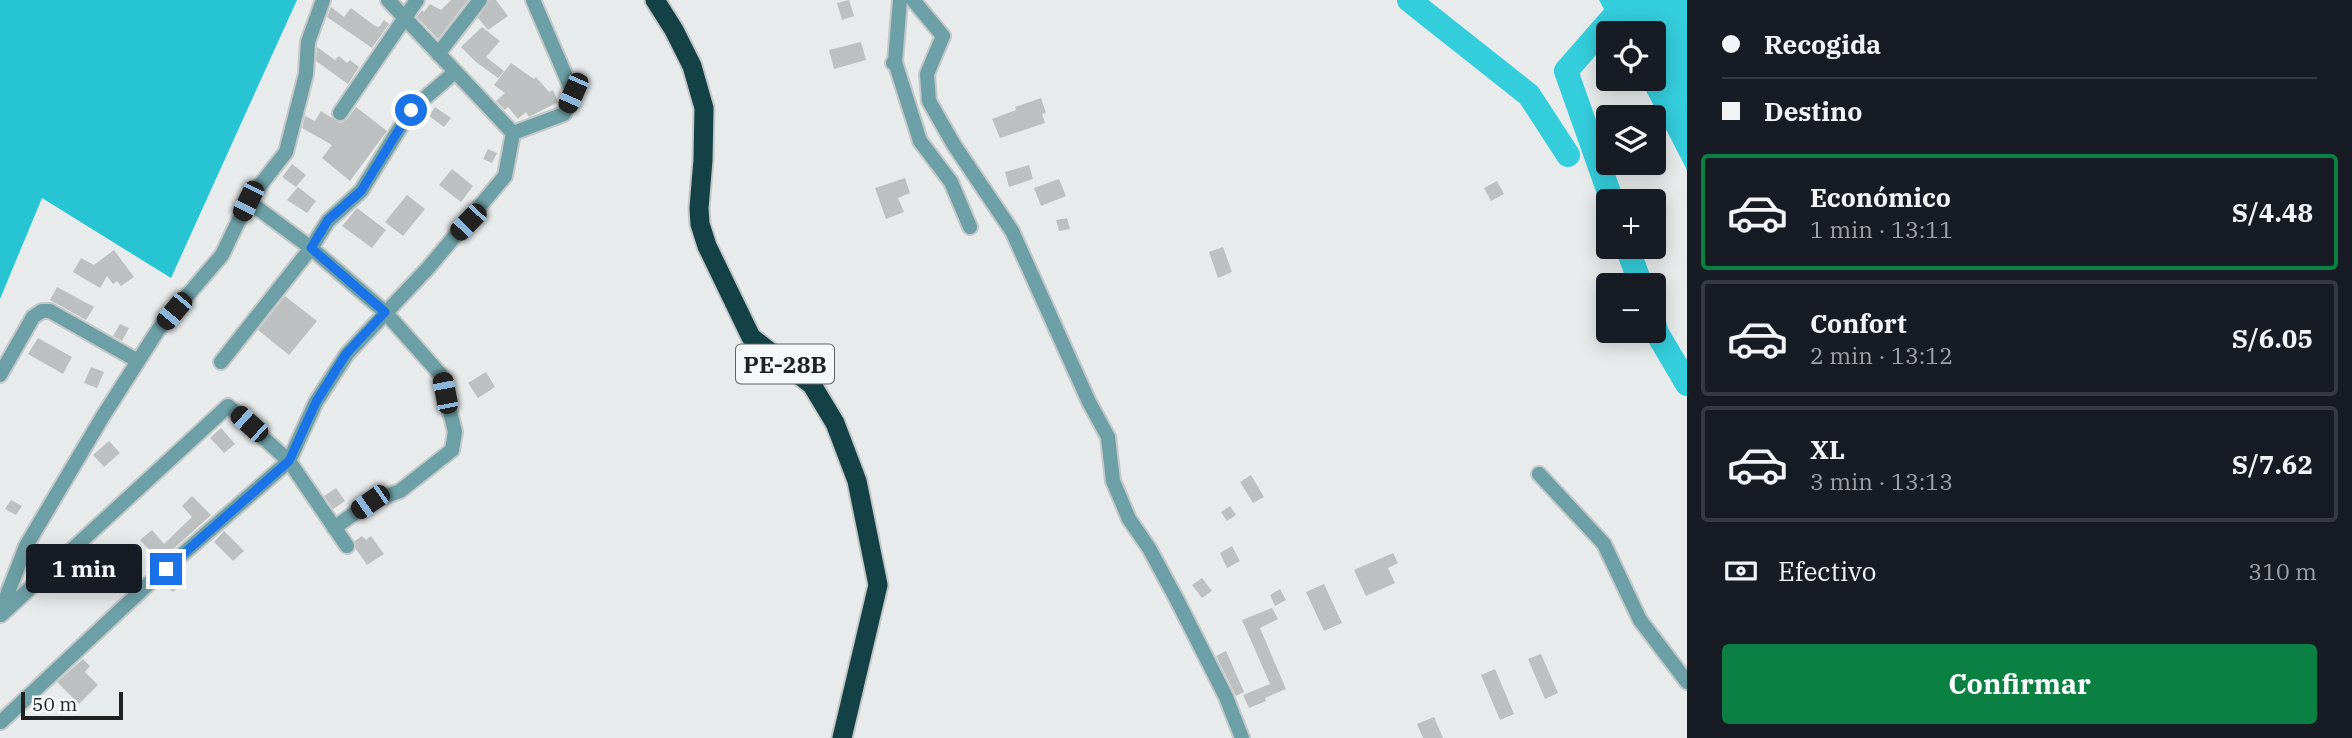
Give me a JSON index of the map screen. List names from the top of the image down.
{
  "streets": {
    "highway": ["PE-28B"]
  },
  "scale_bar": "50 m",
  "page": {
    "banner": ["Recogida", "Destino"],
    "map_buttons": ["+", "−"],
    "list": [
      {
        "name": "Económico",
        "note": "1 min · 13:11",
        "value": "S/4.48"
      },
      {
        "name": "Confort",
        "note": "2 min · 13:12",
        "value": "S/6.05"
      },
      {
        "name": "XL",
        "note": "3 min · 13:13",
        "value": "S/7.62"
      }
    ],
    "pay": ["Efectivo", "310 m"],
    "bubble": "1 min",
    "buttons": "Confirmar",
    "scale": "50 m"
  }
}
